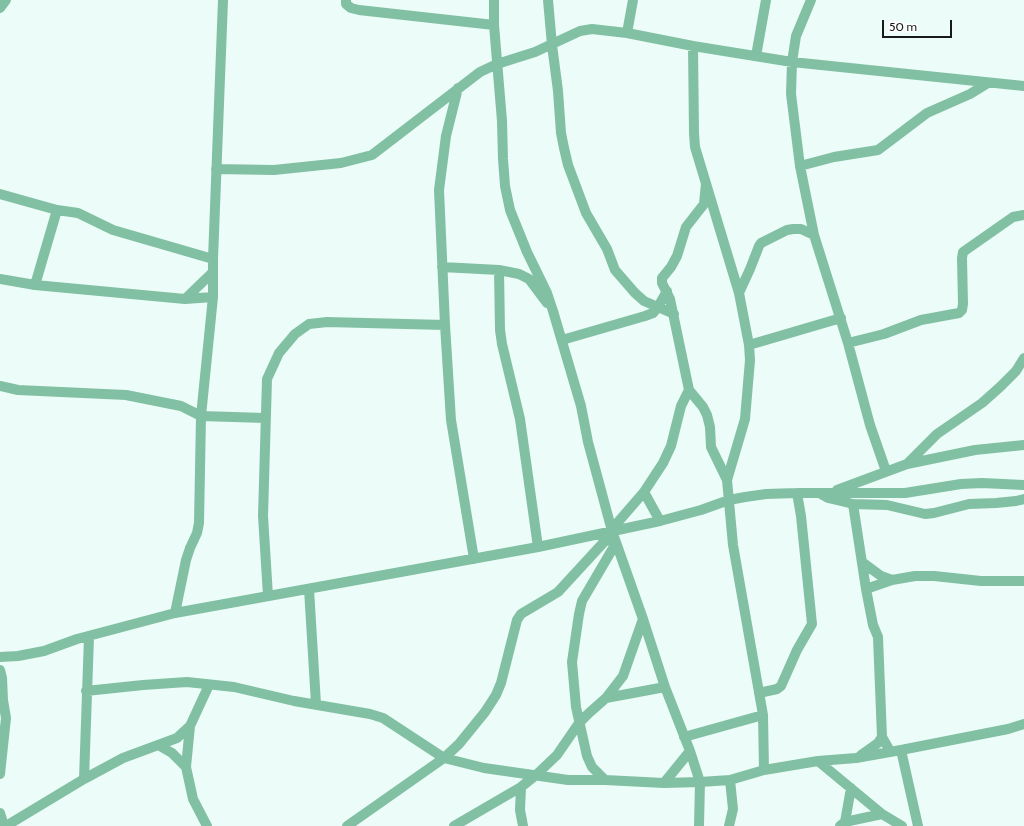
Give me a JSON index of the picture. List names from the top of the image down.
{
  "scale_bar": "50 m"
}
